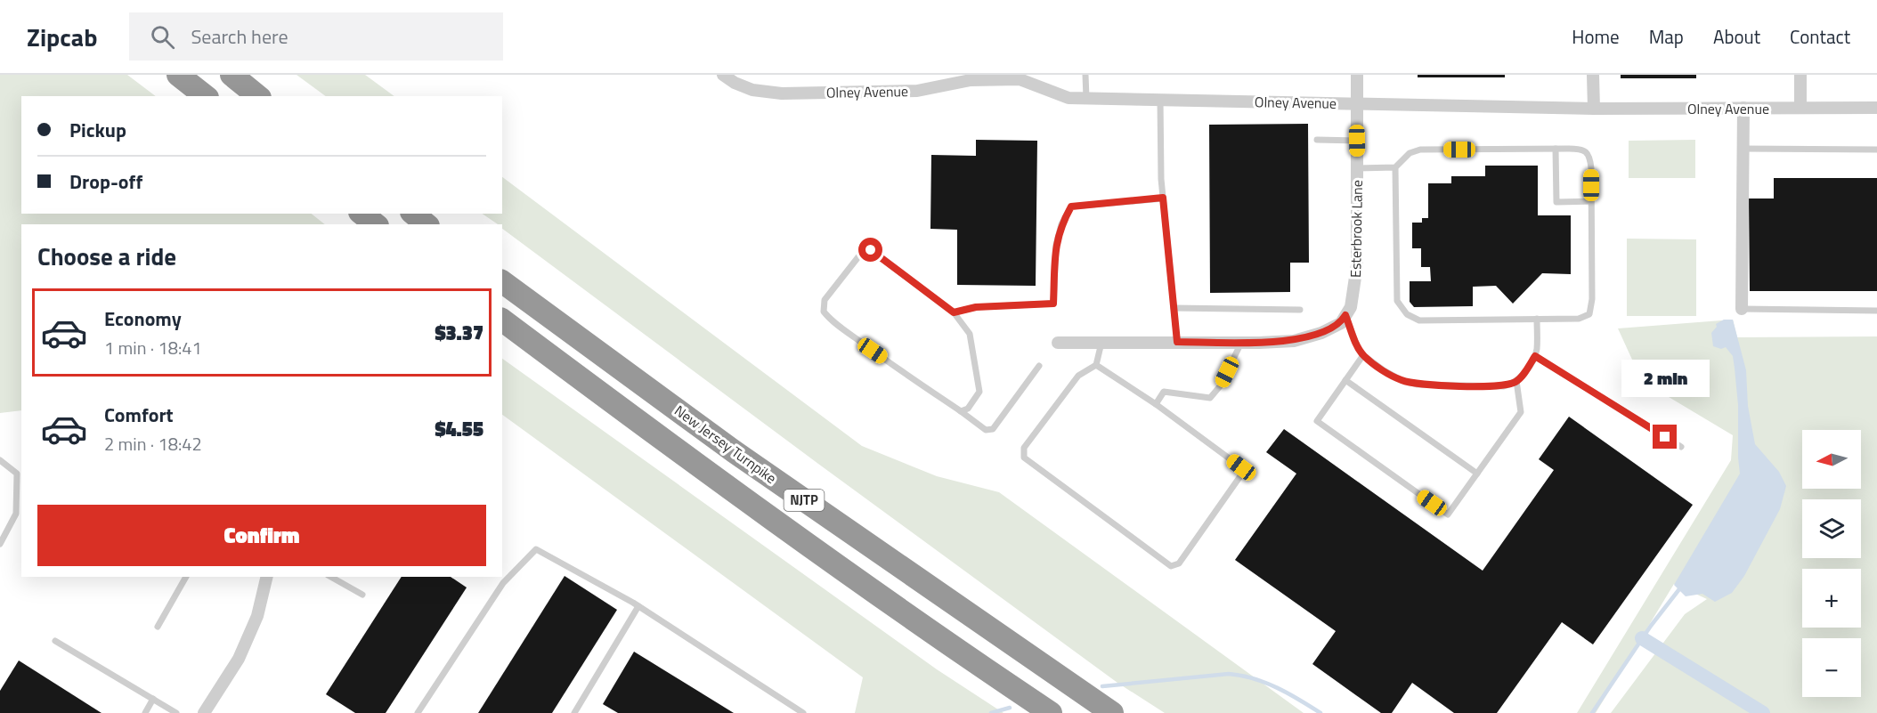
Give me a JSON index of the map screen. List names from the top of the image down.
{
  "streets": {
    "highway": ["New Jersey Turnpike", "NJTP"],
    "street": ["Olney Avenue", "Esterbrook Lane"]
  },
  "crossings": [
    ["Olney Avenue", "Esterbrook Lane"]
  ],
  "north": "left",
  "page": {
    "header": "Zipcab",
    "search": "Search here",
    "nav": [
      "Home",
      "Map",
      "About",
      "Contact"
    ],
    "banner": ["Pickup", "Drop-off"],
    "heading": "Choose a ride",
    "list": [
      {
        "name": "Economy",
        "note": "1 min · 18:41",
        "value": "$3.37"
      },
      {
        "name": "Comfort",
        "note": "2 min · 18:42",
        "value": "$4.55"
      }
    ],
    "bubble": "2 min",
    "map_buttons": ["+", "−"],
    "buttons": "Confirm"
  }
}
